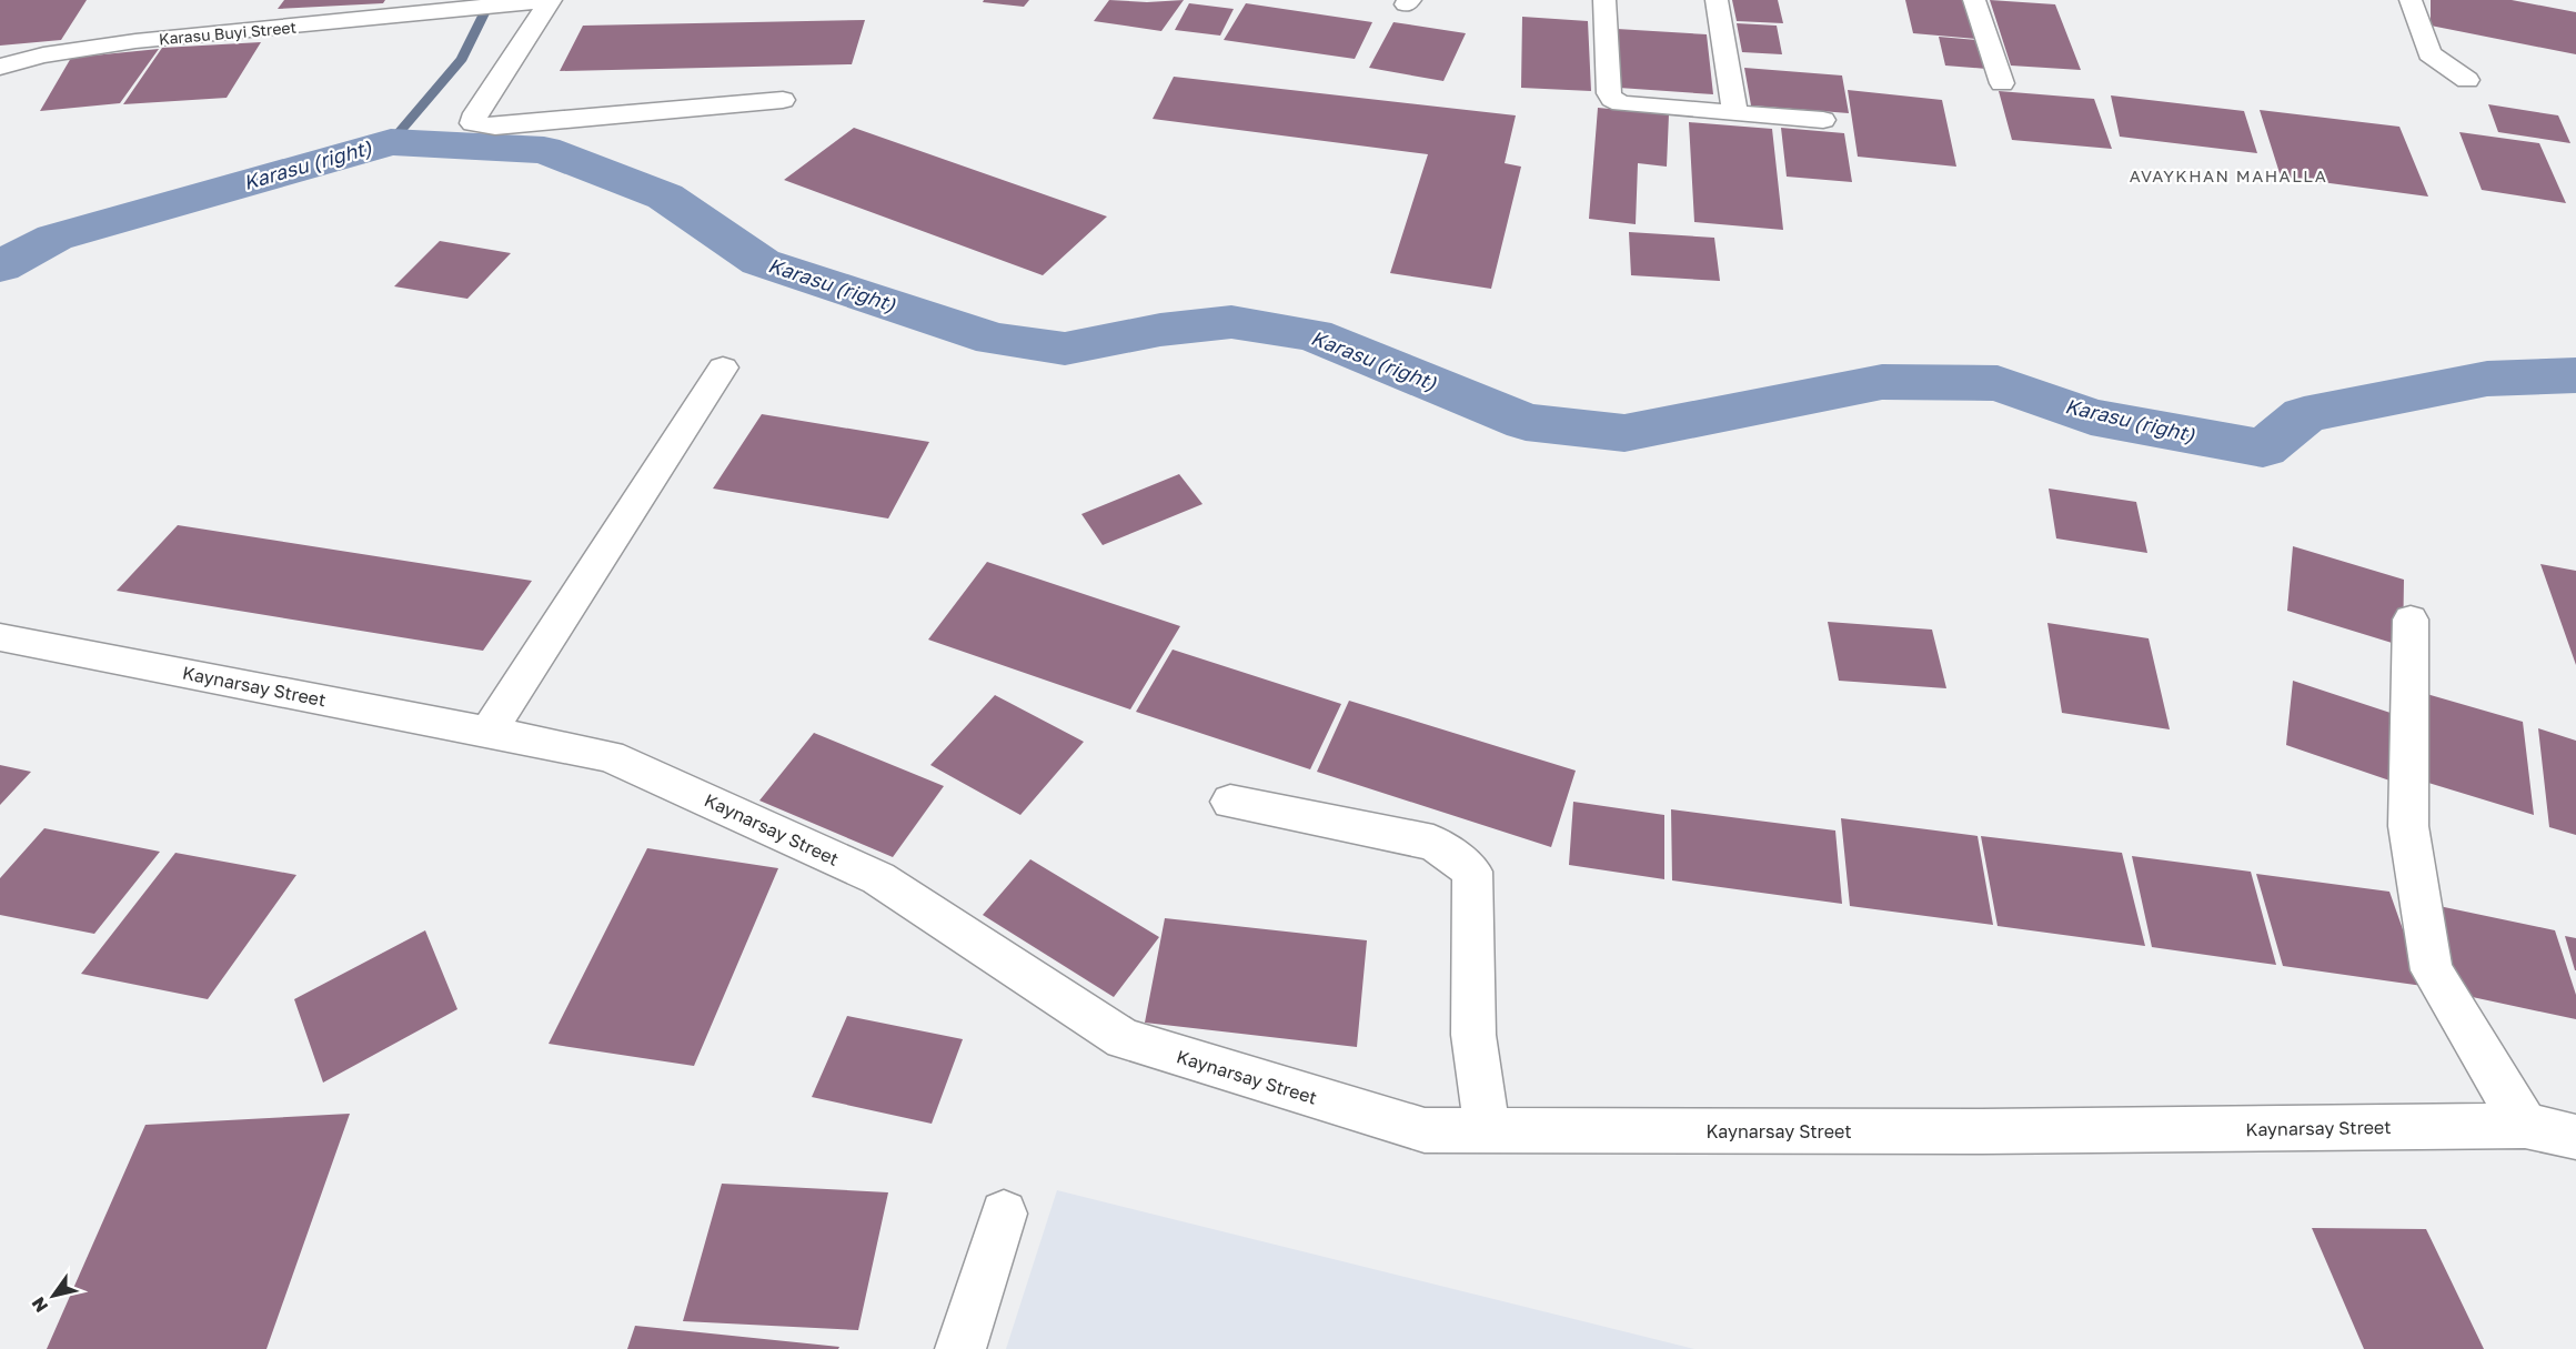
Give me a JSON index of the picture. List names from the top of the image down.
{
  "streets": {
    "street": ["Karasu Buyi Street", "Kaynarsay Street"]
  },
  "districts": ["AVAYKHAN MAHALLA"],
  "water": ["Karasu (right)"],
  "north": "bottom left"
}
